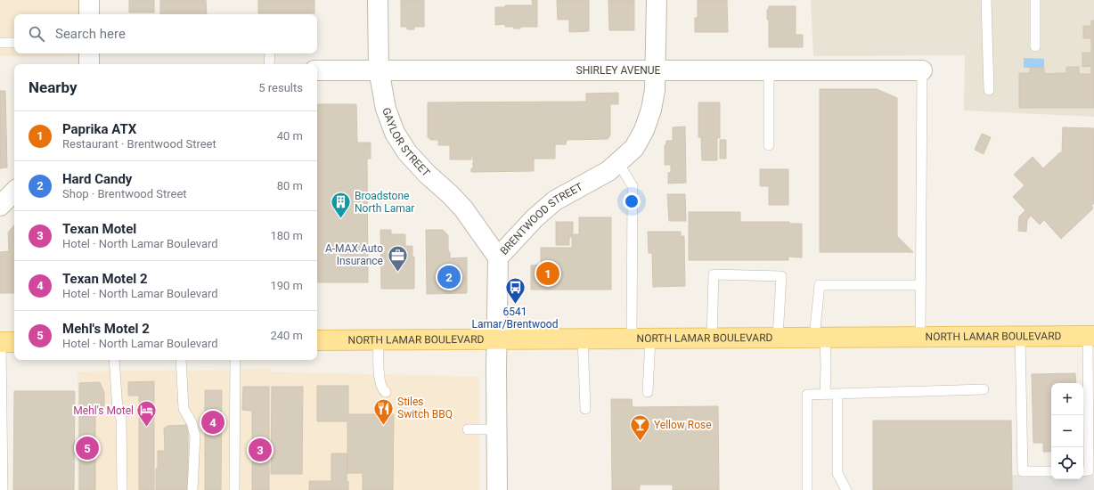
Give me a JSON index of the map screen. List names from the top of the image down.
{
  "streets": {
    "main road": ["NORTH LAMAR BOULEVARD"],
    "street": ["SHIRLEY AVENUE", "GAYLOR STREET", "BRENTWOOD STREET"]
  },
  "crossings": [
    ["SHIRLEY AVENUE", "GAYLOR STREET"],
    ["SHIRLEY AVENUE", "BRENTWOOD STREET"],
    ["GAYLOR STREET", "BRENTWOOD STREET"],
    ["BRENTWOOD STREET", "NORTH LAMAR BOULEVARD"]
  ],
  "places": {
    "building": ["Broadstone North Lamar"],
    "office": ["A-MAX Auto Insurance"],
    "bus stop": ["6541 Lamar/Brentwood"],
    "restaurant": ["Stiles Switch BBQ"],
    "hotel": ["Mehl's Motel"],
    "bar": ["Yellow Rose"]
  },
  "page": {
    "search": "Search here",
    "heading": ["Nearby", "5 results"],
    "list": [
      {
        "mark": "1",
        "name": "Paprika ATX",
        "note": "Restaurant · Brentwood Street",
        "value": "40 m"
      },
      {
        "mark": "2",
        "name": "Hard Candy",
        "note": "Shop · Brentwood Street",
        "value": "80 m"
      },
      {
        "mark": "3",
        "name": "Texan Motel",
        "note": "Hotel · North Lamar Boulevard",
        "value": "180 m"
      },
      {
        "mark": "4",
        "name": "Texan Motel 2",
        "note": "Hotel · North Lamar Boulevard",
        "value": "190 m"
      },
      {
        "mark": "5",
        "name": "Mehl's Motel 2",
        "note": "Hotel · North Lamar Boulevard",
        "value": "240 m"
      }
    ],
    "pins": [
      "1",
      "2",
      "4",
      "5",
      "3"
    ],
    "map_buttons": ["+", "−"]
  }
}
